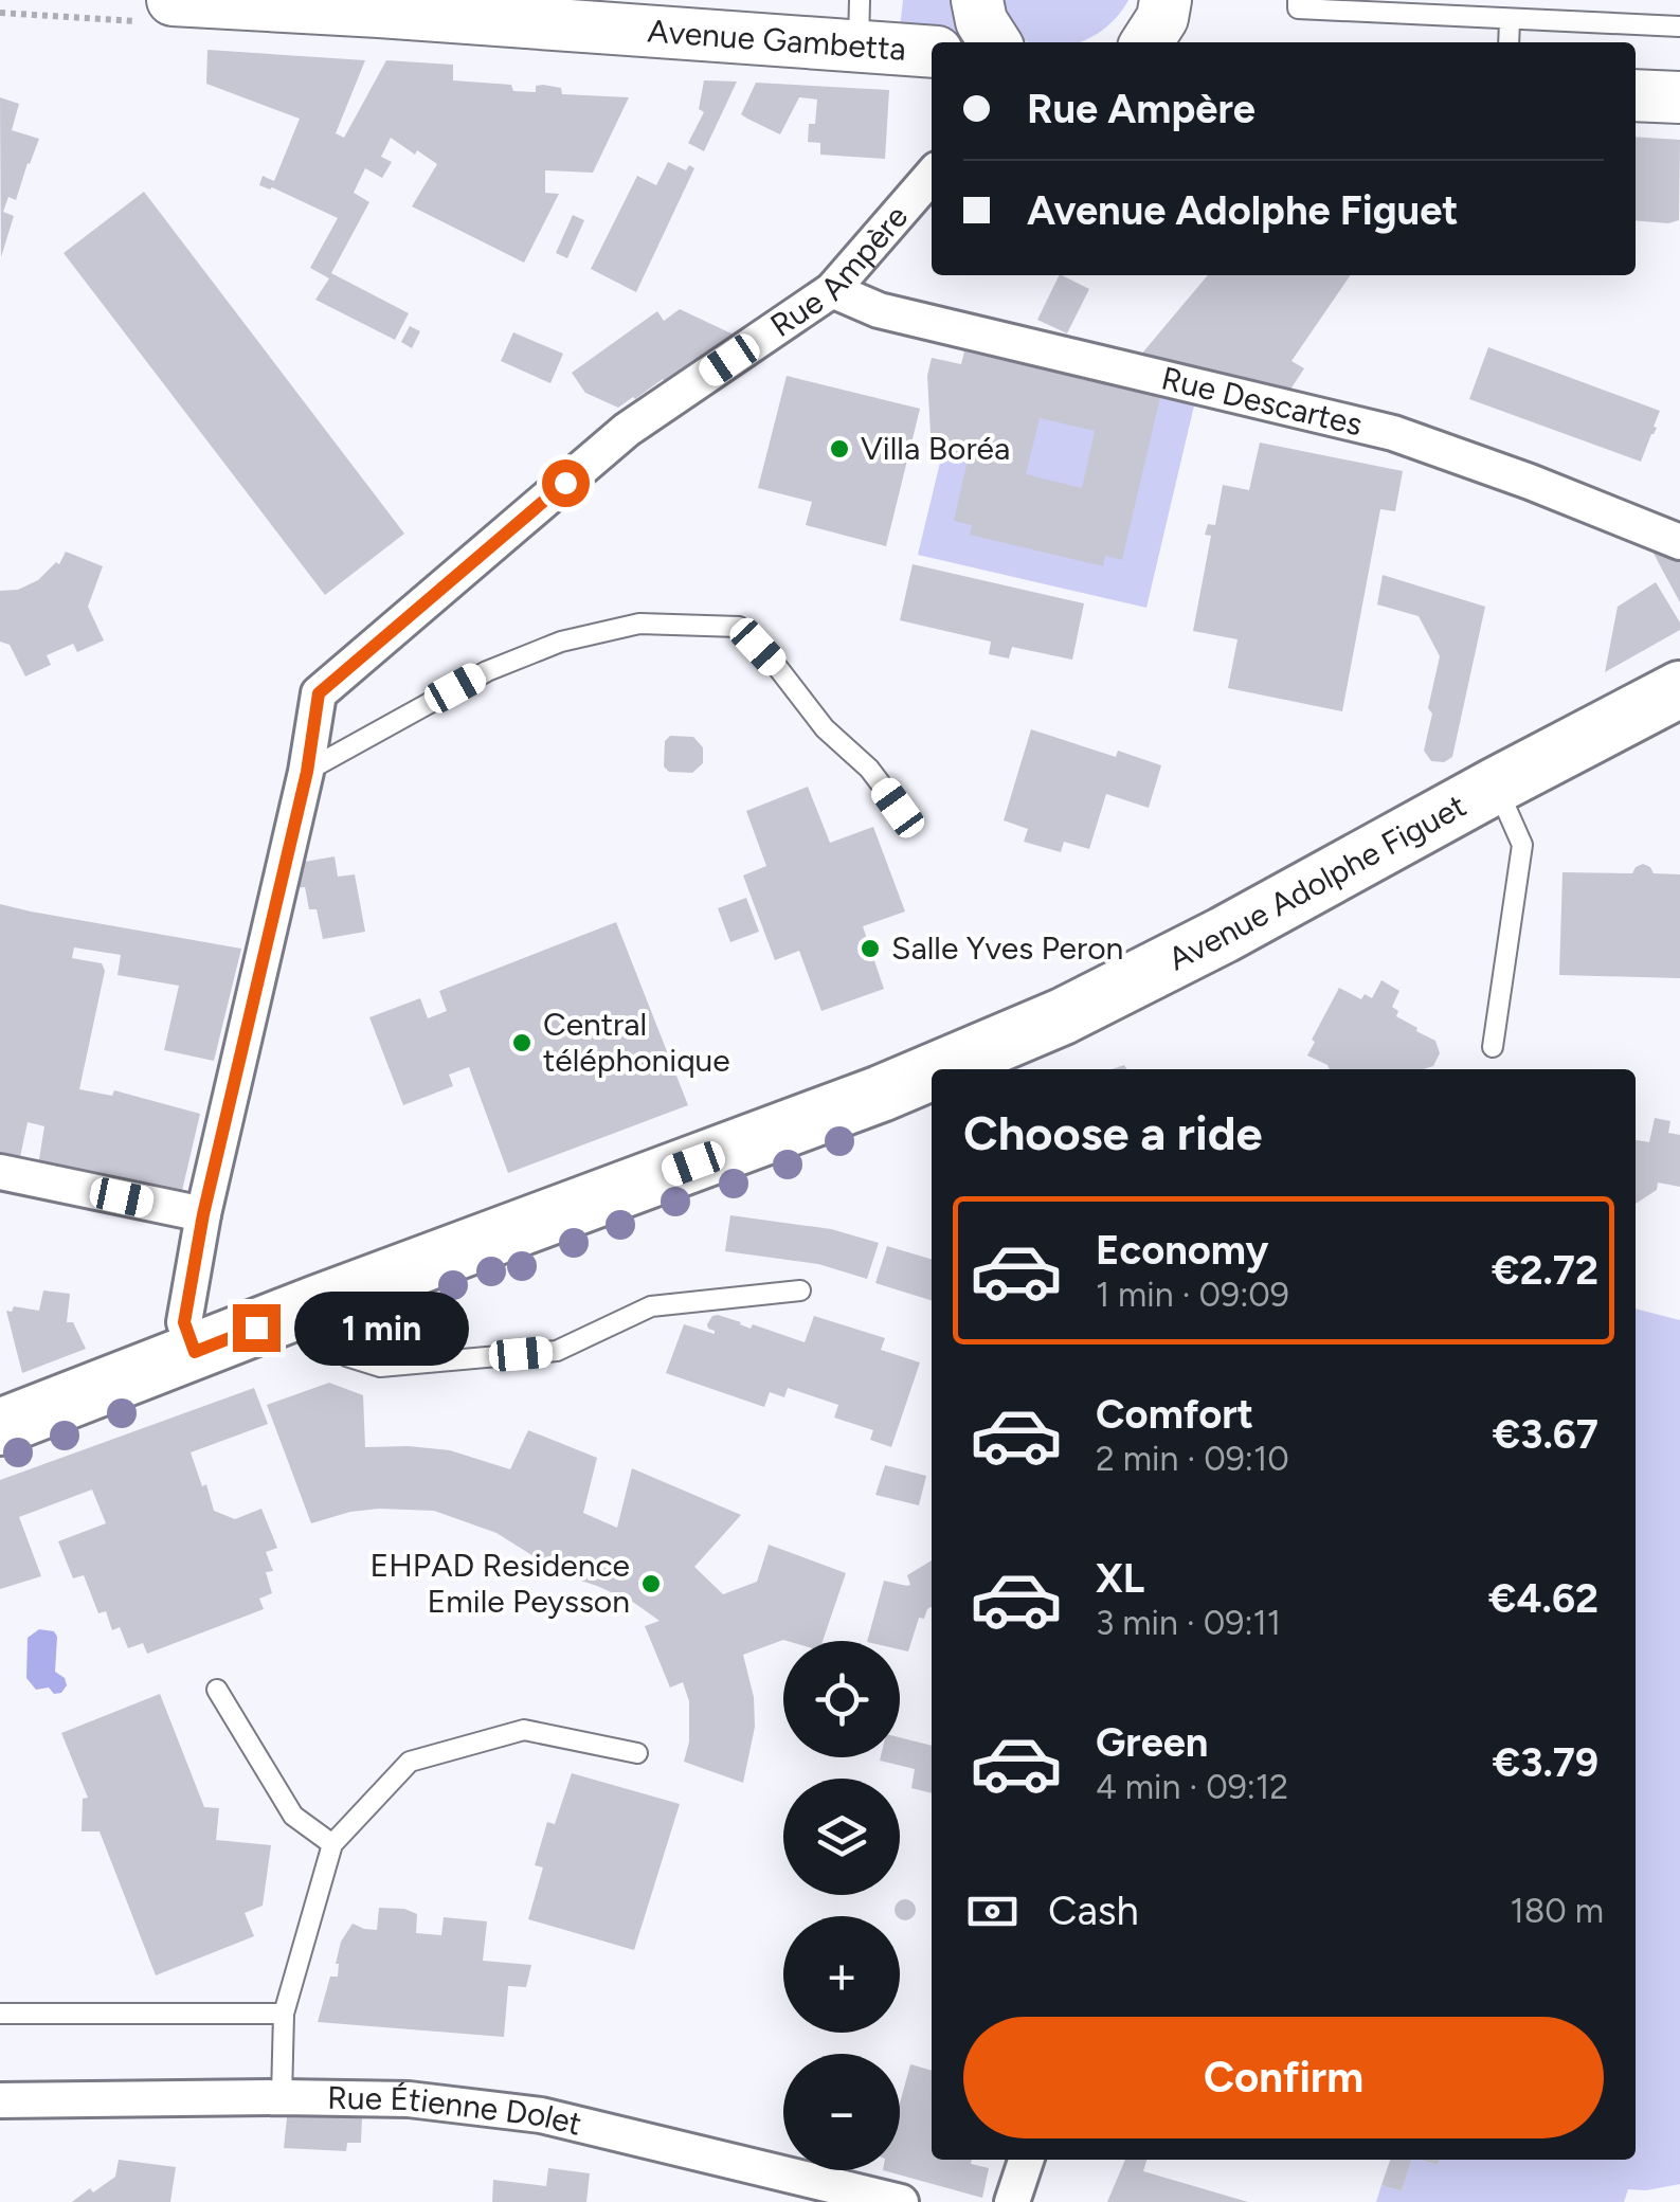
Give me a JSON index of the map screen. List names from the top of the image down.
{
  "streets": {
    "main road": ["Avenue Gambetta", "Avenue Adolphe Figuet"],
    "street": ["Rue Ampère", "Rue Descartes", "Rue Étienne Dolet"]
  },
  "crossings": [
    ["Rue Ampère", "Rue Descartes"],
    ["Rue Ampère", "Avenue Adolphe Figuet"]
  ],
  "places": [
    "Villa Boréa",
    "Salle Yves Peron",
    "Central téléphonique",
    "EHPAD Residence Emile Peysson"
  ],
  "page": {
    "banner": ["Rue Ampère", "Avenue Adolphe Figuet"],
    "heading": "Choose a ride",
    "list": [
      {
        "name": "Economy",
        "note": "1 min · 09:09",
        "value": "€2.72"
      },
      {
        "name": "Comfort",
        "note": "2 min · 09:10",
        "value": "€3.67"
      },
      {
        "name": "XL",
        "note": "3 min · 09:11",
        "value": "€4.62"
      },
      {
        "name": "Green",
        "note": "4 min · 09:12",
        "value": "€3.79"
      }
    ],
    "bubble": "1 min",
    "map_buttons": ["+", "−"],
    "pay": ["Cash", "180 m"],
    "buttons": "Confirm"
  }
}
